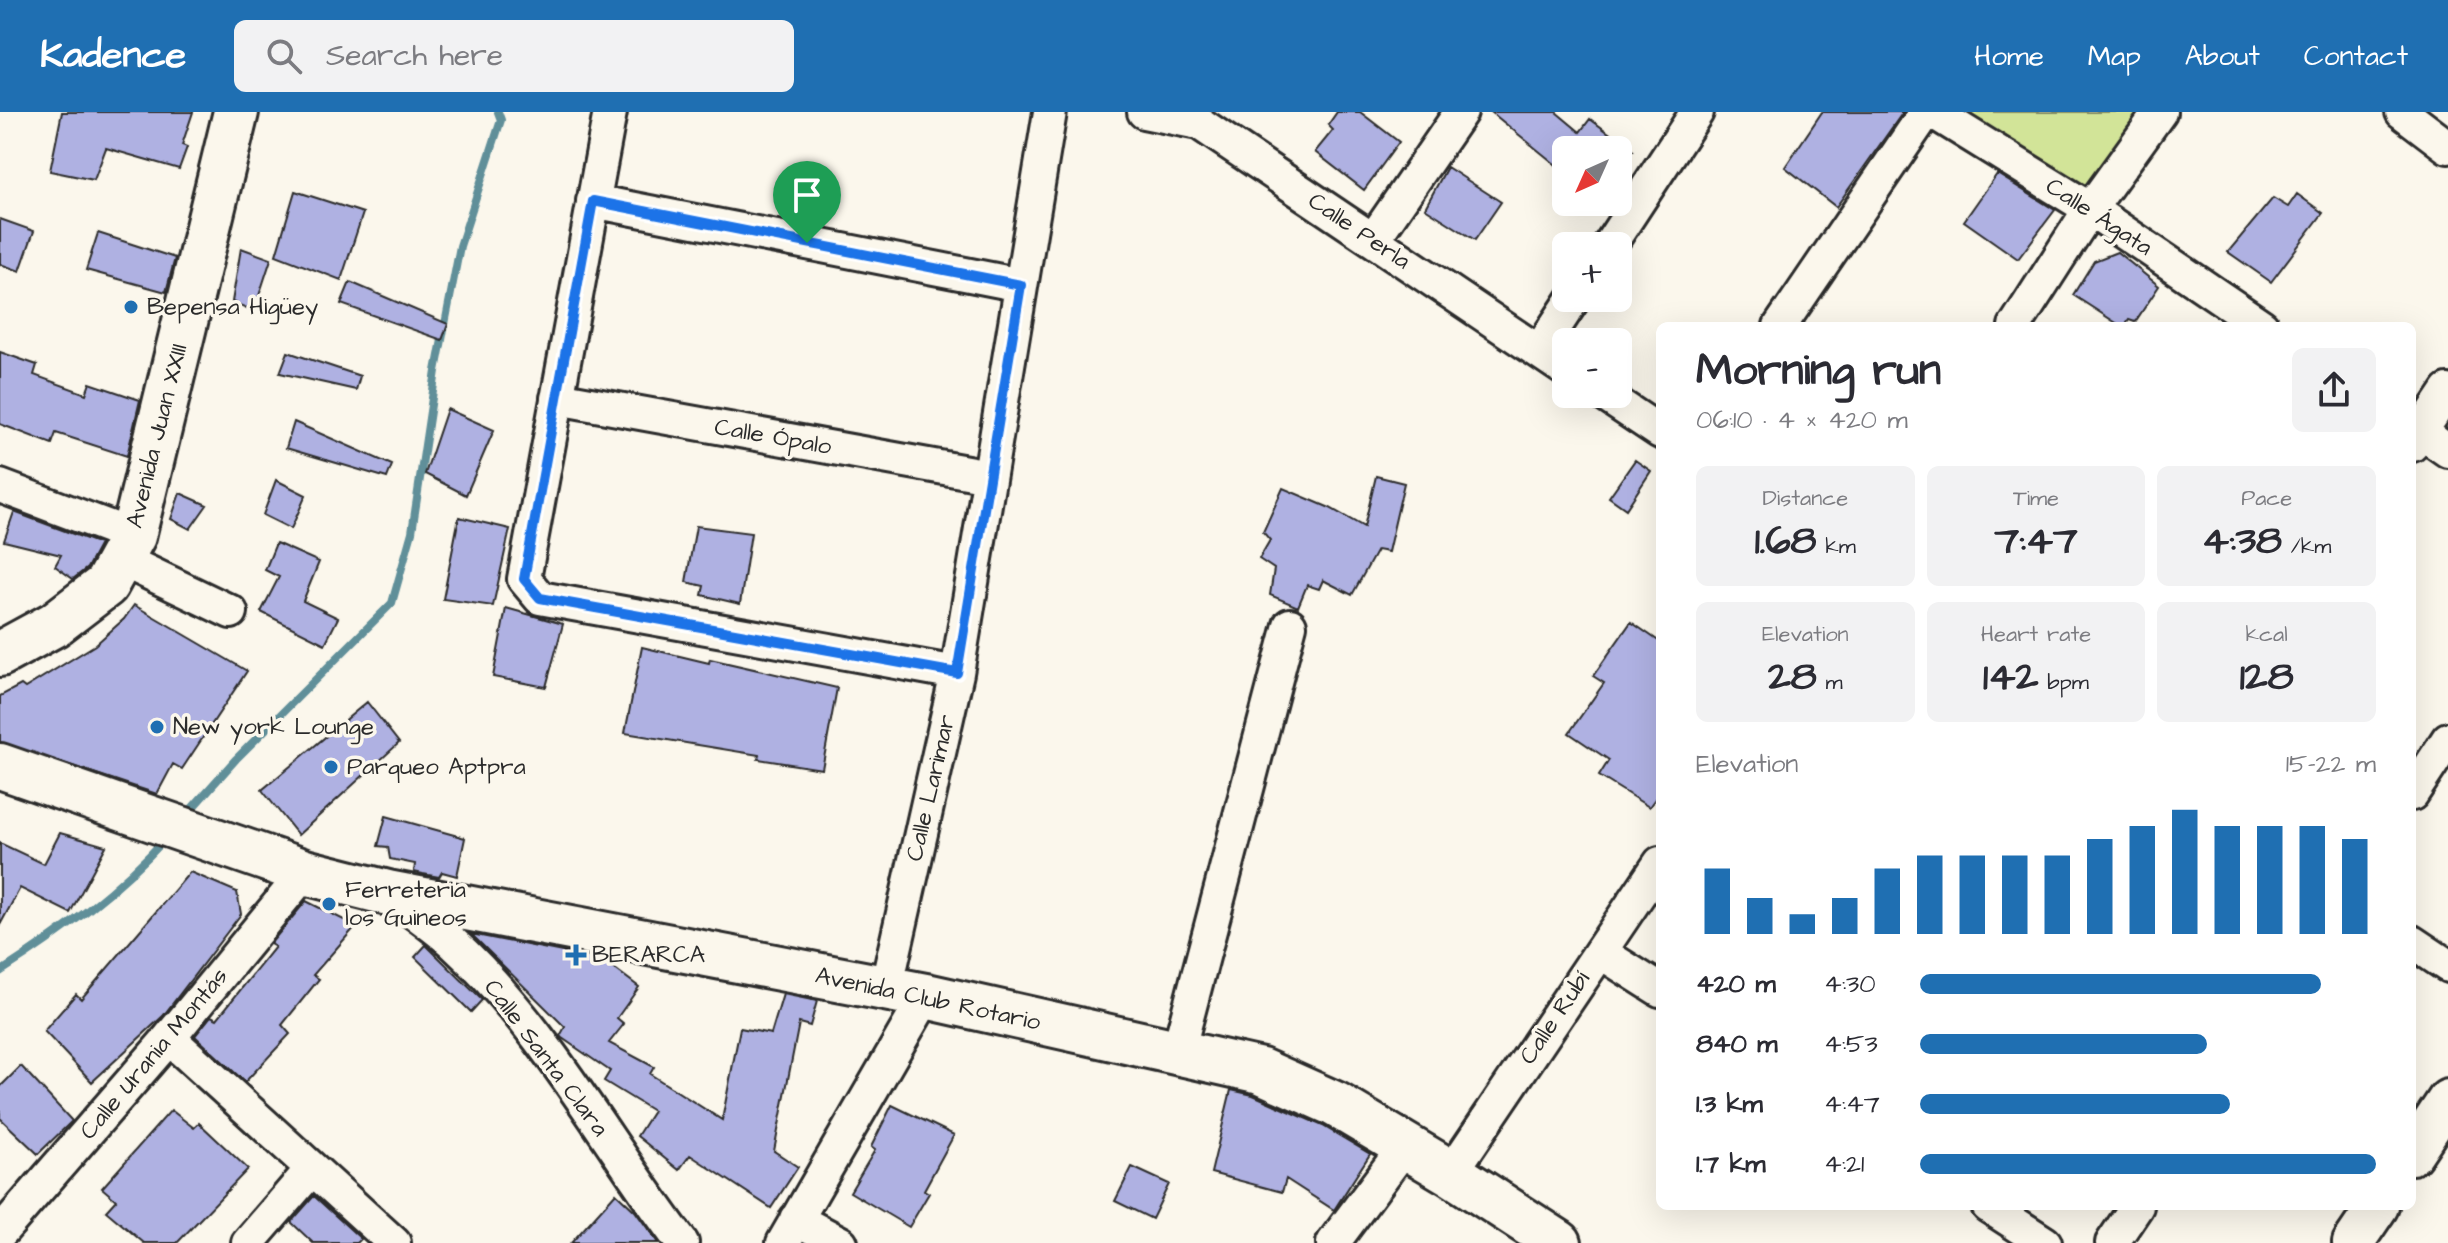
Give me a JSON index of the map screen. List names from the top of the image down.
{
  "streets": {
    "main road": ["Avenida Juan XXIII", "Avenida Club Rotario"],
    "street": [
      "Calle Ágata",
      "Calle Perla",
      "Calle Ópalo",
      "Calle Larimar",
      "Calle Rubí",
      "Calle Urania Montás",
      "Calle Santa Clara"
    ]
  },
  "crossings": [
    ["Calle Ópalo", "Calle Larimar"],
    ["Calle Larimar", "Avenida Club Rotario"],
    ["Avenida Club Rotario", "Calle Rubí"],
    ["Avenida Club Rotario", "Calle Urania Montás"],
    ["Avenida Club Rotario", "Calle Santa Clara"]
  ],
  "places": {
    "other": [
      "Bepensa Higüey",
      "New york Lounge",
      "Parqueo Aptpra",
      "Ferreteria los Guineos"
    ],
    "health": ["BERARCA"]
  },
  "north": "bottom left",
  "page": {
    "header": "Kadence",
    "search": "Search here",
    "nav": [
      "Home",
      "Map",
      "About",
      "Contact"
    ],
    "map_buttons": ["+", "−"],
    "heading": ["Morning run", "06:10 · 4 × 420 m"],
    "stats": [
      ["Distance", "1.68 km"],
      ["Time", "7:47"],
      ["Pace", "4:38 /km"],
      ["Elevation", "28 m"],
      ["Heart rate", "142 bpm"],
      ["kcal", "128"]
    ],
    "chart": ["Elevation", "15–22 m"],
    "list": [
      {
        "name": "420 m",
        "note": "4:30"
      },
      {
        "name": "840 m",
        "note": "4:53"
      },
      {
        "name": "1.3 km",
        "note": "4:47"
      },
      {
        "name": "1.7 km",
        "note": "4:21"
      }
    ]
  }
}
